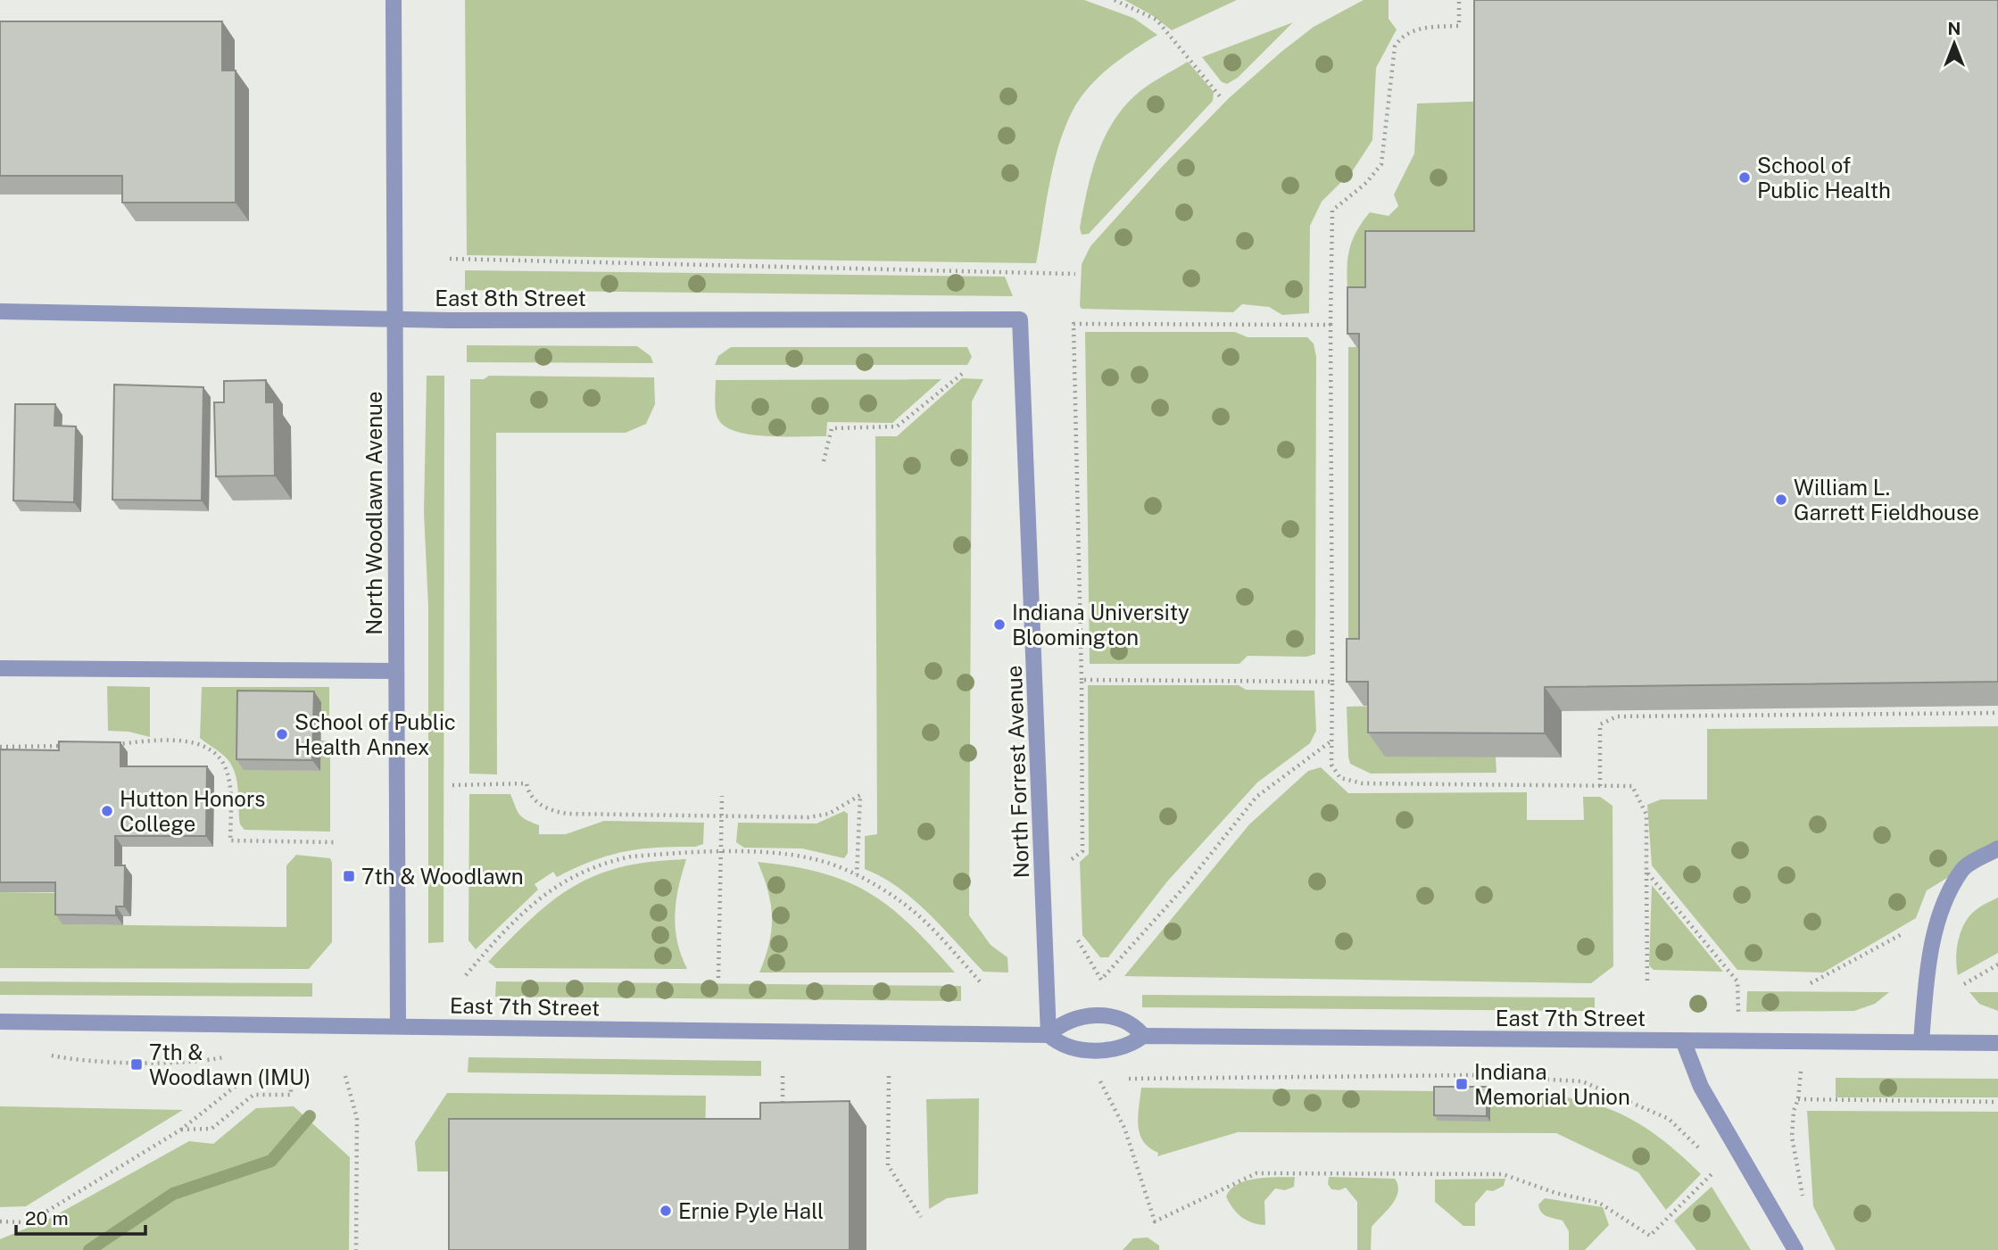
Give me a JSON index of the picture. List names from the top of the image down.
{
  "streets": {
    "street": [
      "East 8th Street",
      "North Woodlawn Avenue",
      "North Forrest Avenue",
      "East 7th Street"
    ]
  },
  "crossings": [
    ["East 8th Street", "North Woodlawn Avenue"],
    ["East 8th Street", "North Forrest Avenue"],
    ["North Woodlawn Avenue", "East 7th Street"],
    ["North Forrest Avenue", "East 7th Street"]
  ],
  "places": {
    "other": [
      "School of Public Health",
      "William L. Garrett Fieldhouse",
      "Indiana University Bloomington",
      "School of Public Health Annex",
      "Hutton Honors College",
      "Ernie Pyle Hall"
    ],
    "transit": ["7th & Woodlawn", "7th & Woodlawn (IMU)", "Indiana Memorial Union"]
  },
  "scale_bar": "20 m",
  "north": "top"
}
